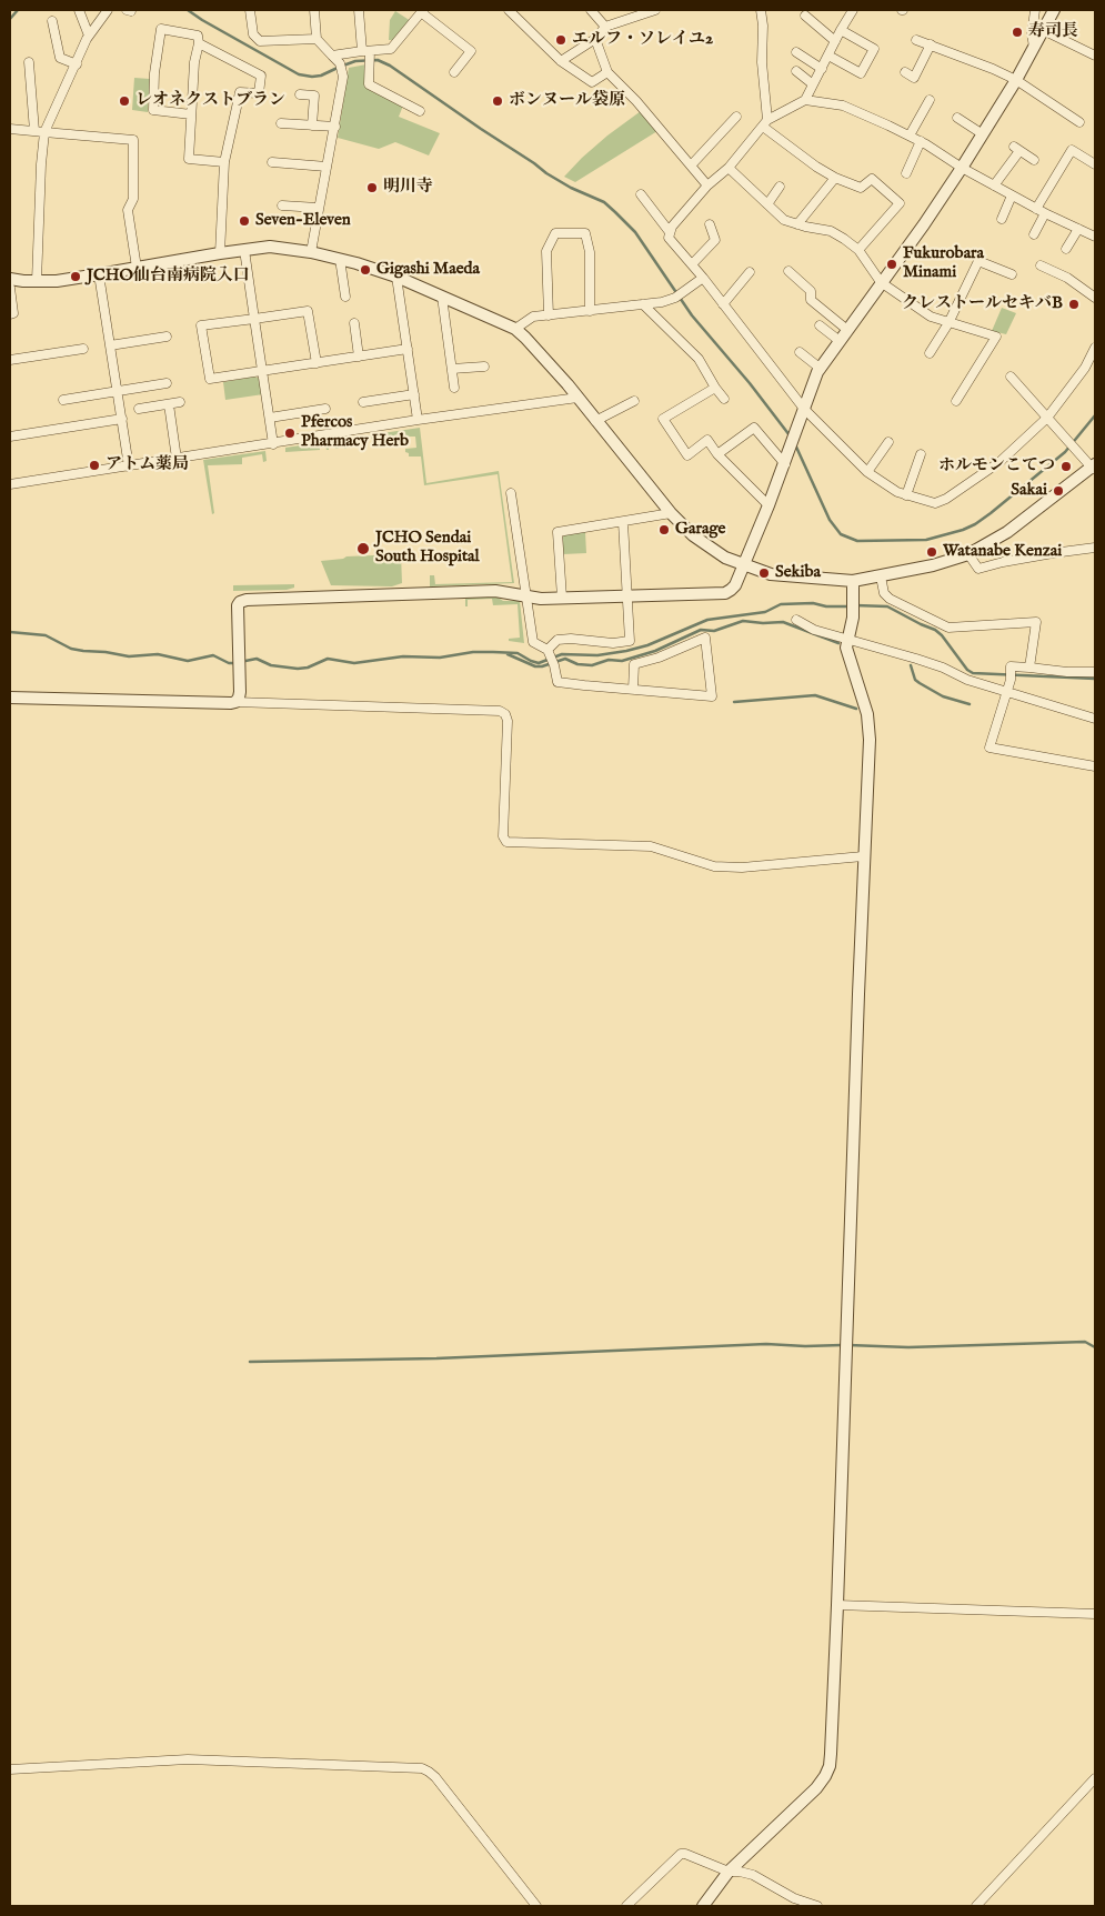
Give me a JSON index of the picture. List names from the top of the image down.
{
  "places": [
    "寿司長",
    "エルフ・ソレイユ2",
    "レオネクストブラン",
    "ボンヌール袋原",
    "明川寺",
    "Seven-Eleven",
    "Fukurobara Minami",
    "Gigashi Maeda",
    "JCHO仙台南病院入口",
    "クレストールセキバB",
    "Pfercos Pharmacy Herb",
    "アトム薬局",
    "ホルモンこてつ",
    "Sakai",
    "Garage",
    "JCHO Sendai South Hospital",
    "Watanabe Kenzai",
    "Sekiba"
  ]
}
